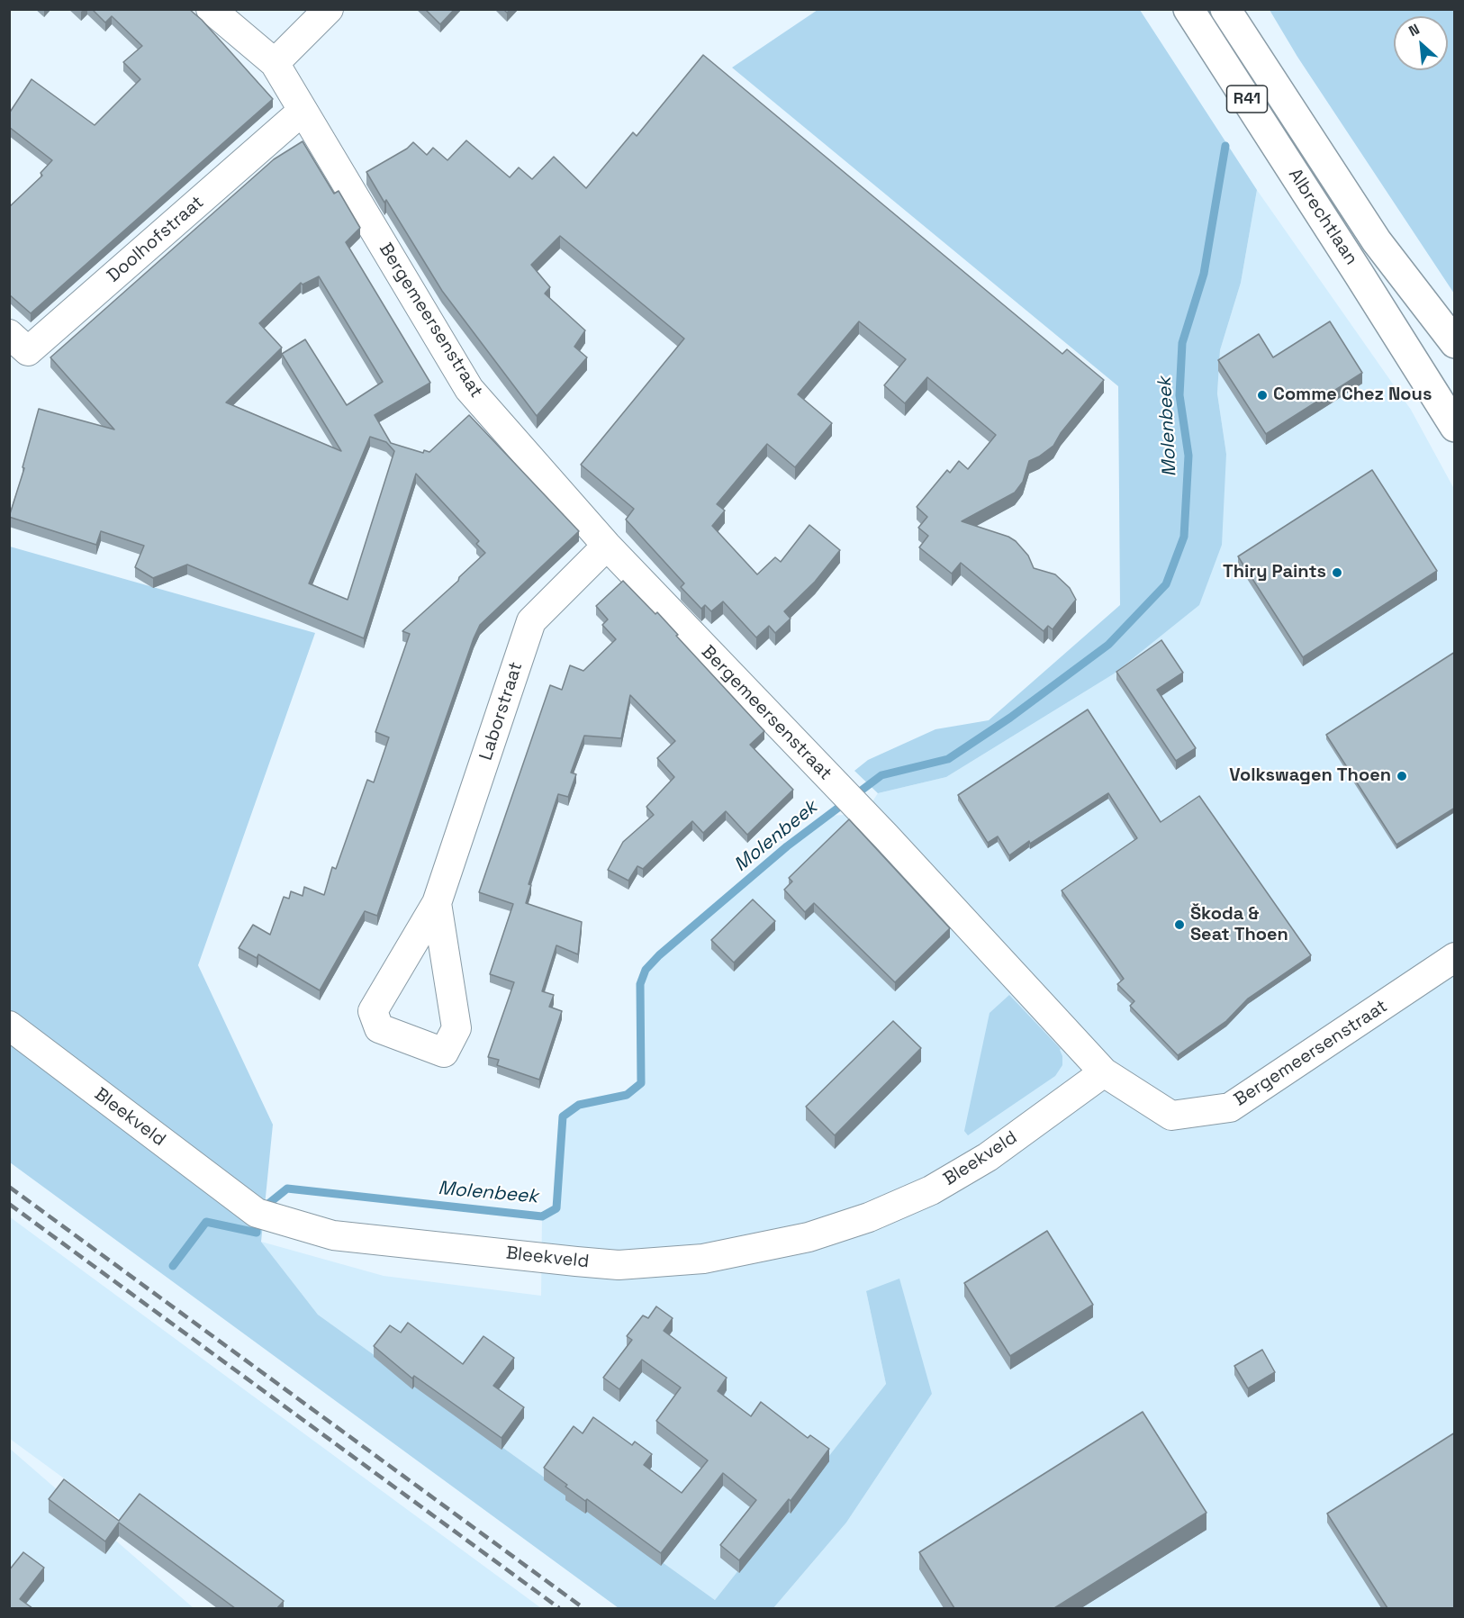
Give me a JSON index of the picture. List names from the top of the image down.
{
  "streets": {
    "main road": ["R41", "Albrechtlaan"],
    "street": [
      "Doolhofstraat",
      "Bergemeersenstraat",
      "Laborstraat",
      "Bleekveld"
    ]
  },
  "crossings": [
    ["Doolhofstraat", "Bergemeersenstraat"],
    ["Bergemeersenstraat", "Laborstraat"],
    ["Bergemeersenstraat", "Bleekveld"]
  ],
  "water": ["Molenbeek"],
  "places": [
    "Comme Chez Nous",
    "Thiry Paints",
    "Volkswagen Thoen",
    "Škoda & Seat Thoen"
  ],
  "north": "top left"
}
